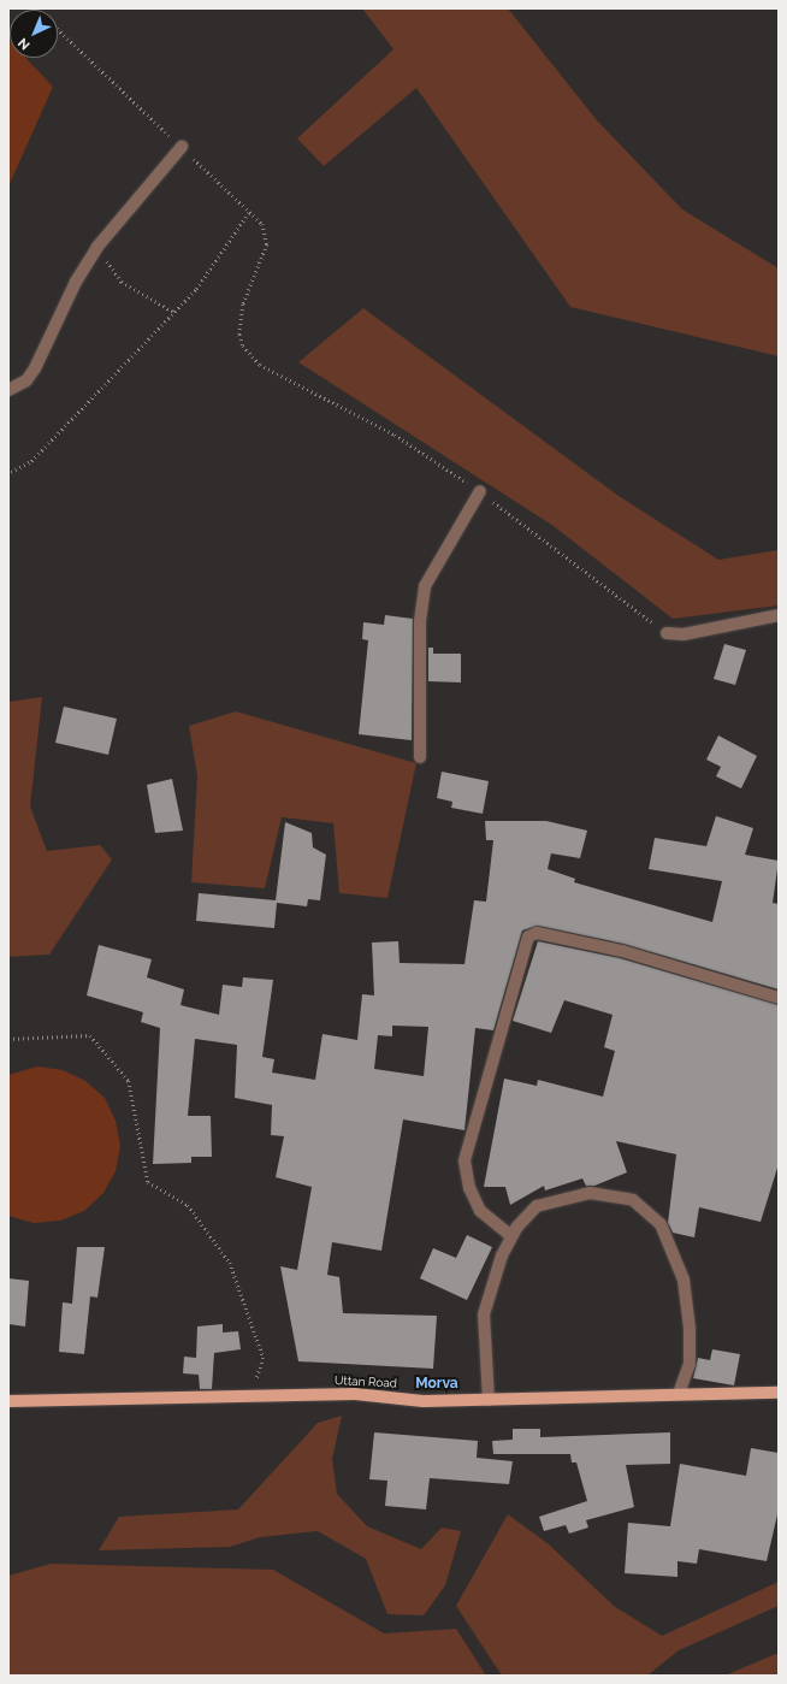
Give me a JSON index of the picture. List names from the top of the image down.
{
  "streets": {
    "main road": ["Uttan Road"]
  },
  "districts": ["Morva"],
  "north": "bottom left"
}
